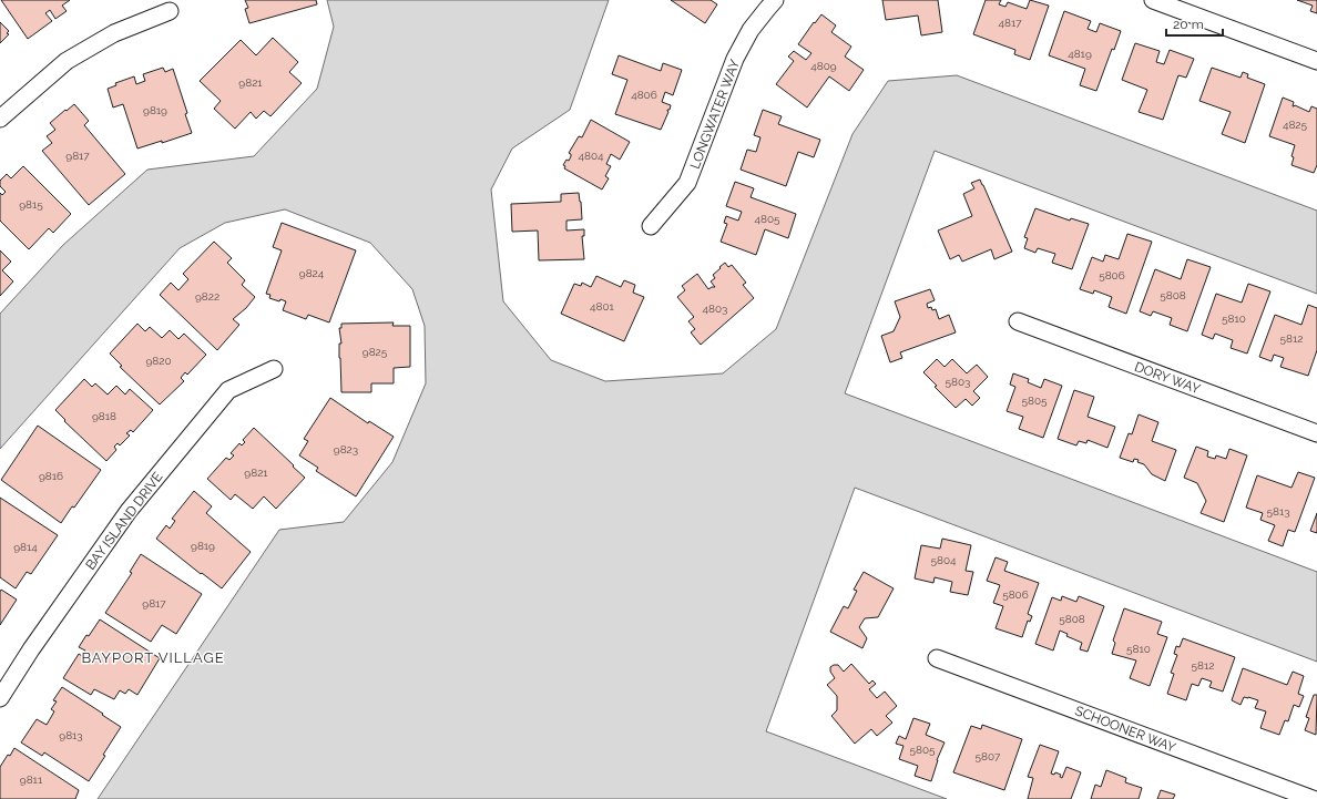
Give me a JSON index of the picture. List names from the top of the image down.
{
  "streets": {
    "street": [
      "LONGWATER WAY",
      "DORY WAY",
      "BAY ISLAND DRIVE",
      "SCHOONER WAY"
    ]
  },
  "districts": ["BAYPORT VILLAGE"],
  "house_numbers": [
    "4817",
    "4819",
    "4809",
    "9821",
    "4806",
    "9819",
    "4825",
    "9817",
    "4804",
    "9815",
    "4805",
    "9824",
    "5806",
    "5808",
    "9822",
    "4801",
    "4803",
    "5810",
    "5812",
    "9825",
    "9820",
    "5803",
    "5805",
    "9818",
    "9823",
    "9821",
    "9816",
    "5813",
    "9819",
    "9814",
    "5804",
    "5806",
    "9817",
    "5808",
    "5810",
    "5812",
    "9813",
    "5805",
    "5807",
    "9811"
  ],
  "scale_bar": "20 m"
}
